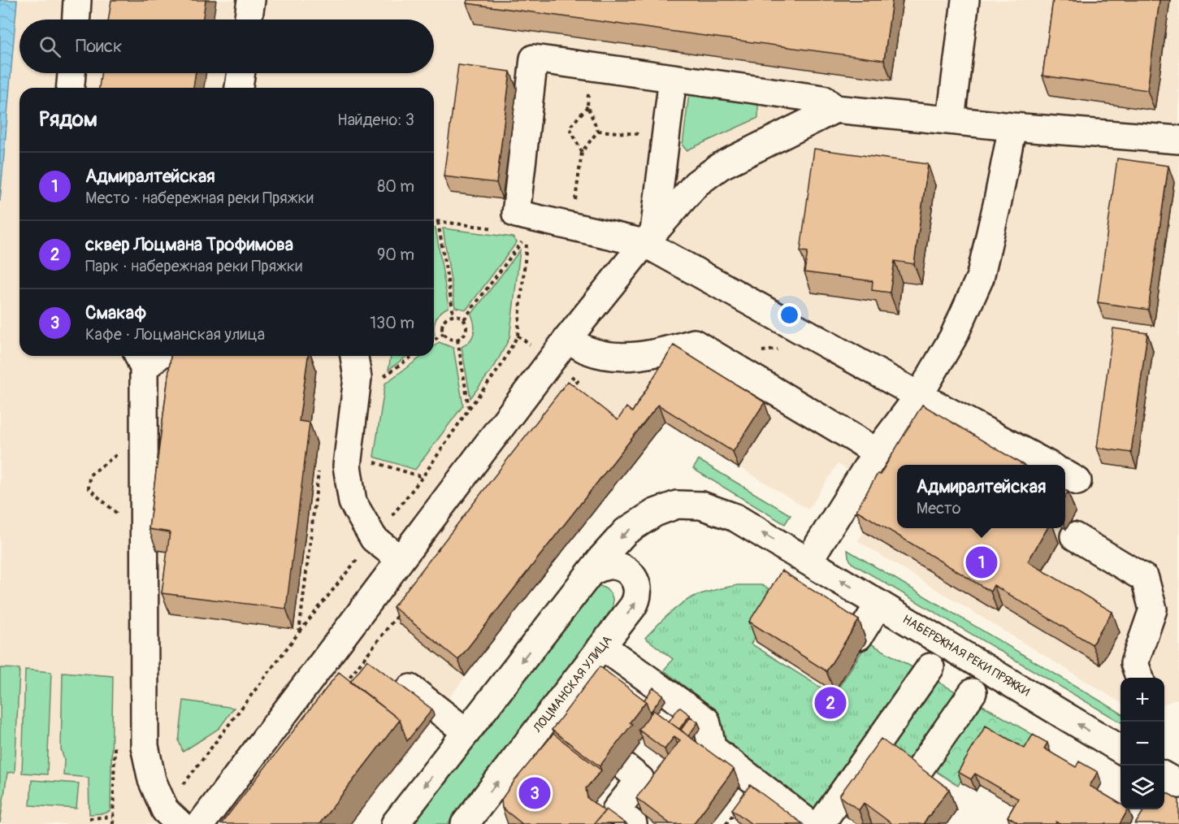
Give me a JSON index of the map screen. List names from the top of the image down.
{
  "streets": {
    "main road": ["НАБЕРЕЖНАЯ РЕКИ ПРЯЖКИ", "ЛОЦМАНСКАЯ УЛИЦА"]
  },
  "page": {
    "search": "Поиск",
    "heading": ["Рядом", "Найдено: 3"],
    "list": [
      {
        "mark": "1",
        "name": "Адмиралтейская",
        "note": "Место · набережная реки Пряжки",
        "value": "80 m"
      },
      {
        "mark": "2",
        "name": "сквер Лоцмана Трофимова",
        "note": "Парк · набережная реки Пряжки",
        "value": "90 m"
      },
      {
        "mark": "3",
        "name": "Смакаф",
        "note": "Кафе · Лоцманская улица",
        "value": "130 m"
      }
    ],
    "popup": ["Адмиралтейская", "Место"],
    "pins": ["1", "2", "3"],
    "map_buttons": ["+", "−"]
  }
}
